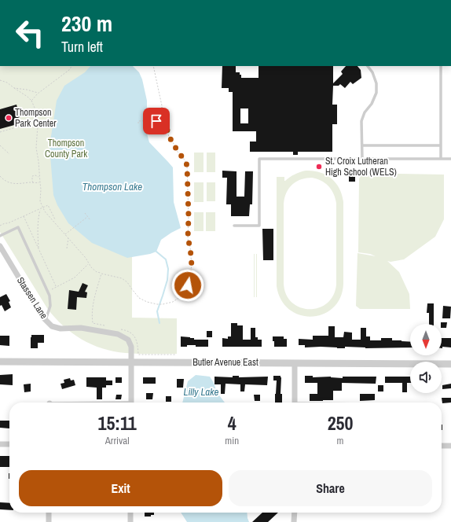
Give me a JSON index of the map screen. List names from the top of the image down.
{
  "streets": {
    "street": ["Stassen Lane", "Butler Avenue East"]
  },
  "crossings": [
    ["Stassen Lane", "Butler Avenue East"]
  ],
  "water": ["Thompson Lake", "Lilly Lake"],
  "parks": ["Thompson County Park"],
  "places": ["Thompson Park Center", "St. Croix Lutheran High School (WELS)"],
  "north": "bottom",
  "page": {
    "turn": ["230 m", "Turn left"],
    "eta": [
      "15:11",
      "Arrival",
      "4",
      "min",
      "250",
      "m"
    ],
    "buttons": ["Exit", "Share"]
  }
}
